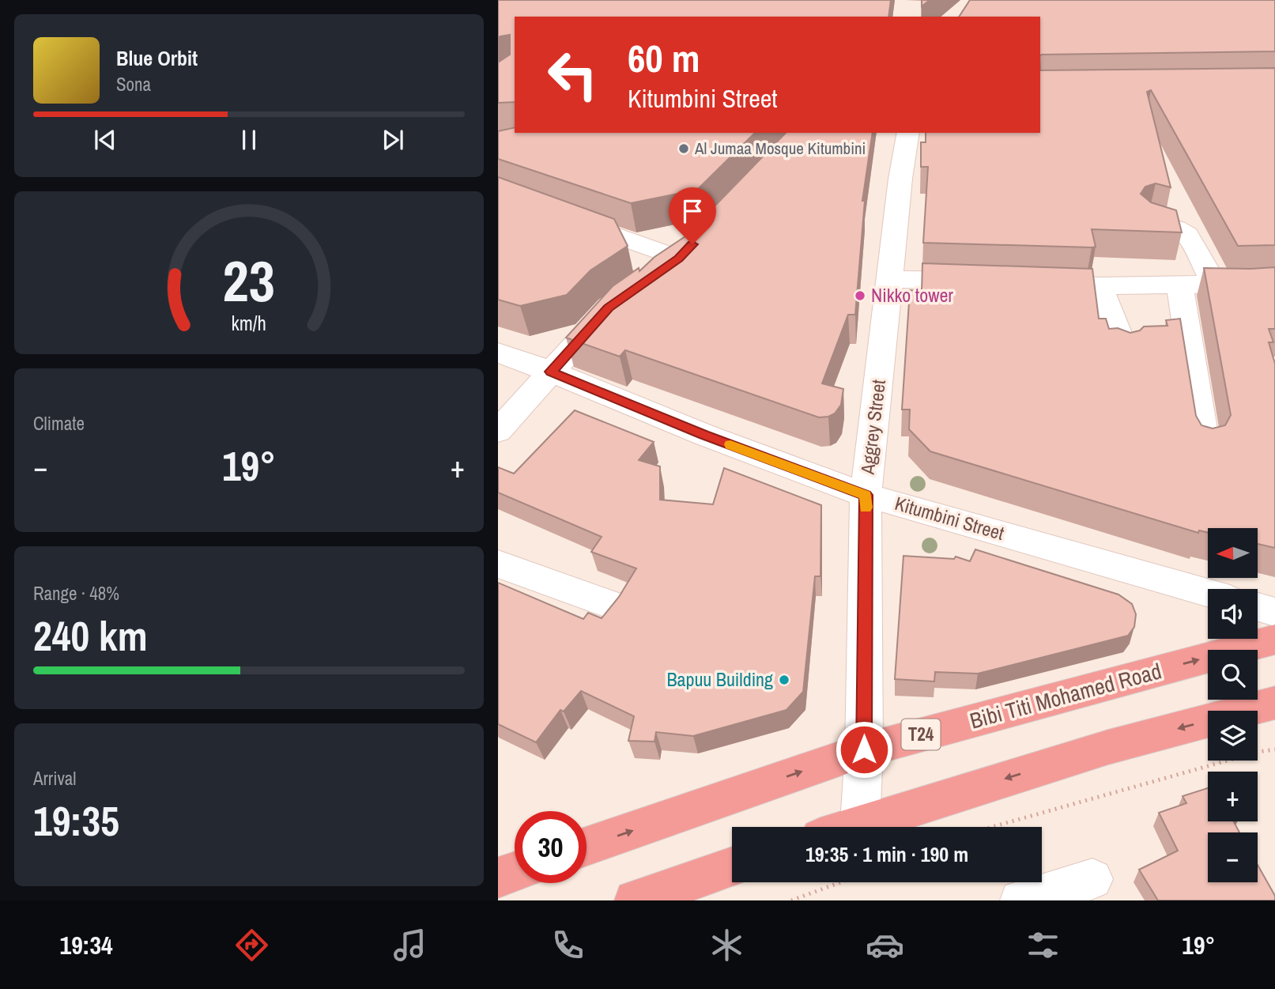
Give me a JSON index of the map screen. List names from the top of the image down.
{
  "streets": {
    "highway": ["Bibi Titi Mohamed Road", "T24"],
    "street": ["Aggrey Street", "Kitumbini Street"]
  },
  "crossings": [
    ["Aggrey Street", "Kitumbini Street"],
    ["Aggrey Street", "Bibi Titi Mohamed Road"]
  ],
  "places": ["Al Jumaa Mosque Kitumbini", "Nikko tower", "Bapuu Building"],
  "north": "left",
  "page": {
    "turn": ["60 m", "Kitumbini Street"],
    "song": ["Blue Orbit", "Sona"],
    "tile": [
      "Climate",
      ["Range · 48%", "240 km"],
      ["Arrival", "19:35"]
    ],
    "heat": ["−", "19°", "+"],
    "map_buttons": ["+", "−"],
    "limit": "30",
    "trip": "19:35 · 1 min · 190 m",
    "tabs": ["19:34", "19°"],
    "gauge": ["23", "km/h"]
  }
}
